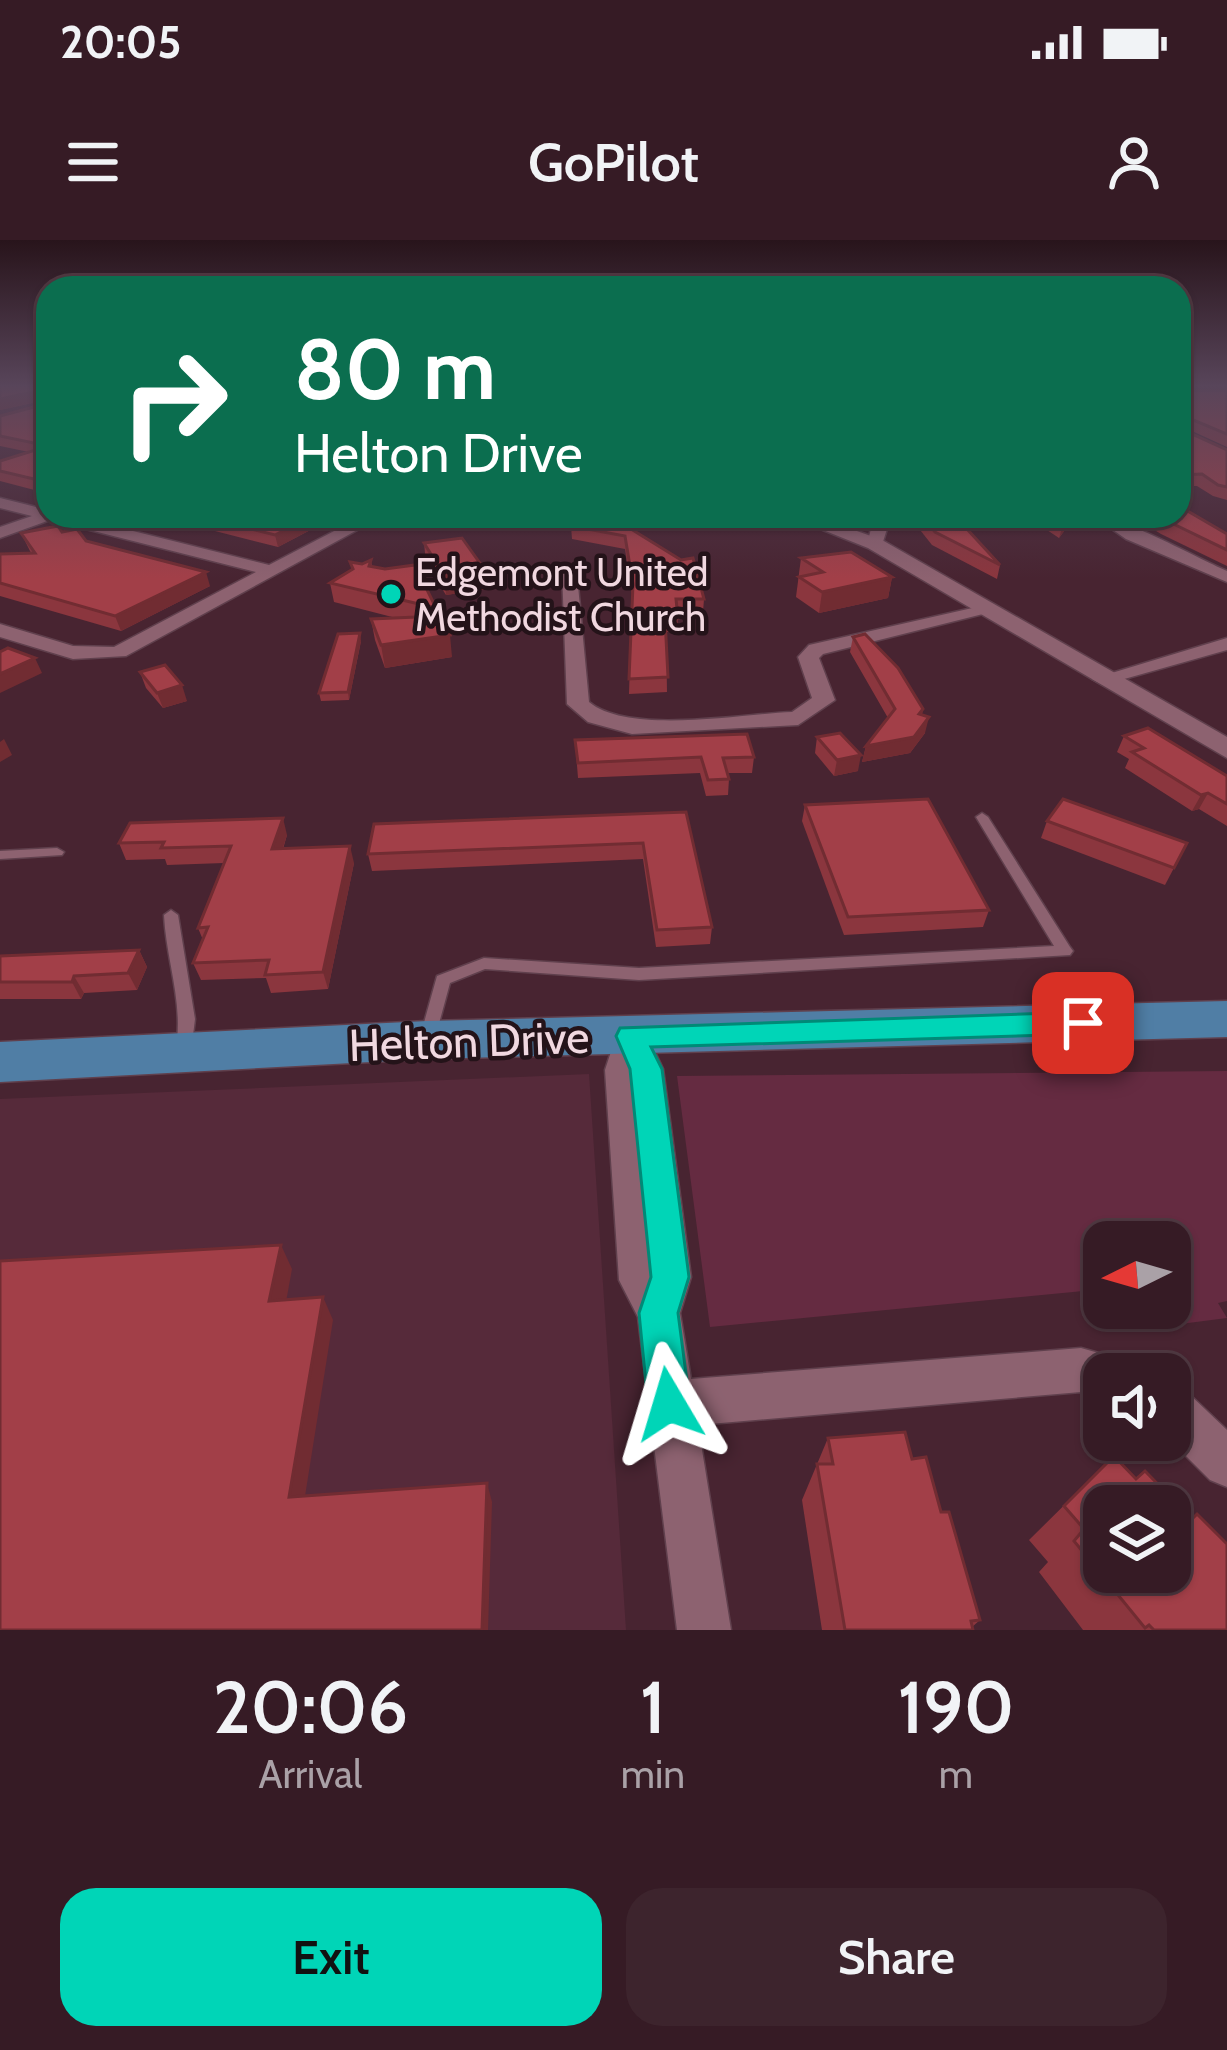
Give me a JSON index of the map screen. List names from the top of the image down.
{
  "streets": {
    "main road": ["Helton Drive"]
  },
  "places": ["Edgemont United Methodist Church"],
  "north": "left",
  "page": {
    "status": "20:05",
    "header": "GoPilot",
    "turn": ["80 m", "Helton Drive"],
    "eta": [
      "20:06",
      "Arrival",
      "1",
      "min",
      "190",
      "m"
    ],
    "buttons": ["Exit", "Share"]
  }
}
